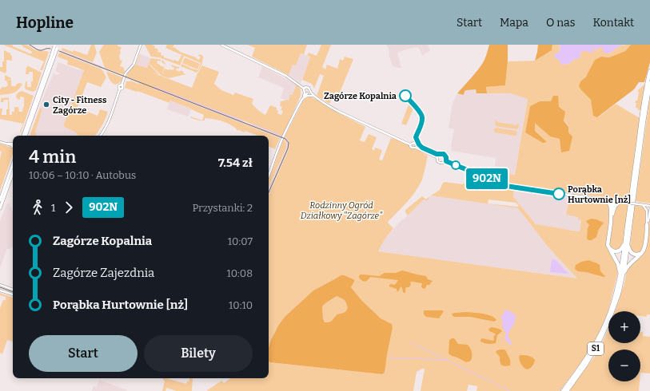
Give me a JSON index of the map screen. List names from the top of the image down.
{
  "streets": {
    "highway": ["S1"]
  },
  "parks": ["Rodzinny Ogród Działkowy \"Zagórze\""],
  "places": ["Zagórze Kopalnia", "City - Fitness Zagórze", "Porąbka Hurtownie [nż]"],
  "lines": ["bus line 902N"],
  "page": {
    "header": "Hopline",
    "nav": [
      "Start",
      "Mapa",
      "O nas",
      "Kontakt"
    ],
    "on_map": "902N",
    "heading": ["4 min", "10:06 – 10:10 · Autobus", "7.54 zł"],
    "legs": ["1", "902N", "Przystanki: 2"],
    "list": [
      {
        "name": "Zagórze Kopalnia",
        "value": "10:07"
      },
      {
        "name": "Zagórze Zajezdnia",
        "value": "10:08"
      },
      {
        "name": "Porąbka Hurtownie [nż]",
        "value": "10:10"
      }
    ],
    "map_buttons": ["+", "−"],
    "buttons": ["Start", "Bilety"]
  }
}
